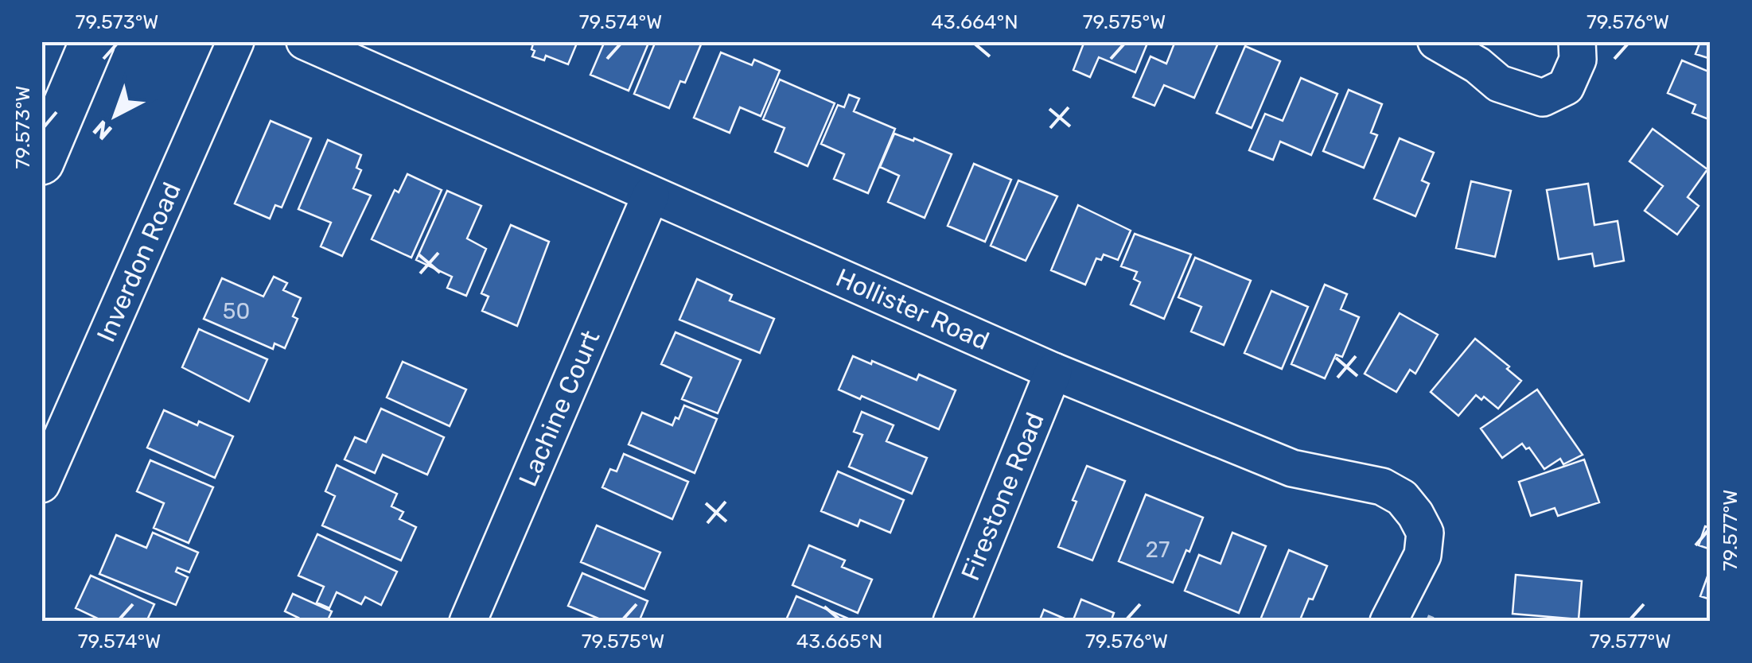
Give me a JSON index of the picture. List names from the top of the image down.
{
  "streets": {
    "street": [
      "Inverdon Road",
      "Hollister Road",
      "Lachine Court",
      "Firestone Road"
    ]
  },
  "crossings": [
    ["Hollister Road", "Lachine Court"],
    ["Hollister Road", "Firestone Road"]
  ],
  "house_numbers": ["50", "27"],
  "north": "bottom left",
  "coordinates": [
    "79.573°W",
    "79.574°W",
    "43.664°N",
    "79.575°W",
    "79.576°W",
    "79.577°W",
    "43.665°N"
  ]
}
